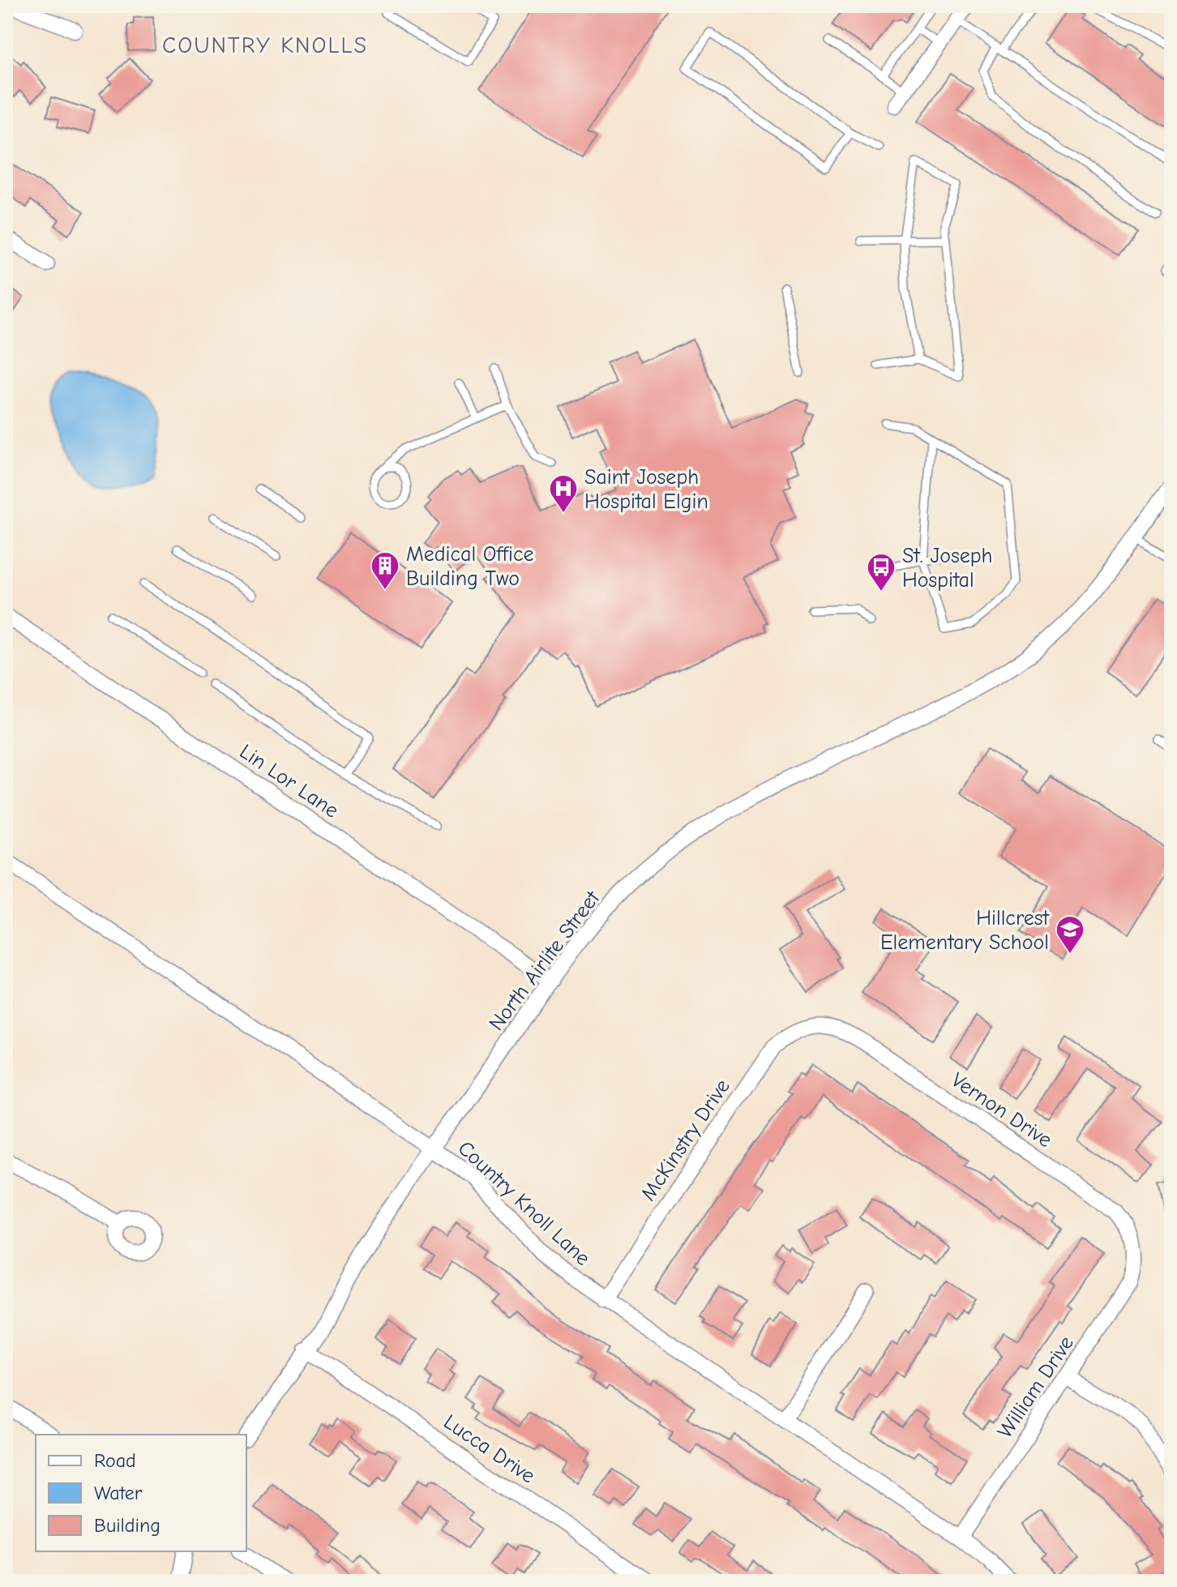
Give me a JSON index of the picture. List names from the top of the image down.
{
  "streets": {
    "street": [
      "Lin Lor Lane",
      "North Airlite Street",
      "Vernon Drive",
      "McKinstry Drive",
      "Country Knoll Lane",
      "William Drive",
      "Lucca Drive"
    ]
  },
  "crossings": [
    ["Lin Lor Lane", "North Airlite Street"],
    ["North Airlite Street", "Country Knoll Lane"],
    ["North Airlite Street", "Lucca Drive"],
    ["Vernon Drive", "McKinstry Drive"],
    ["Vernon Drive", "William Drive"],
    ["McKinstry Drive", "Country Knoll Lane"],
    ["Country Knoll Lane", "William Drive"]
  ],
  "districts": ["COUNTRY KNOLLS"],
  "places": {
    "hospital": ["Saint Joseph Hospital Elgin"],
    "building": ["Medical Office Building Two"],
    "bus stop": ["St. Joseph Hospital"],
    "school or university": ["Hillcrest Elementary School"]
  },
  "legend": ["Road", "Water", "Building"]
}
